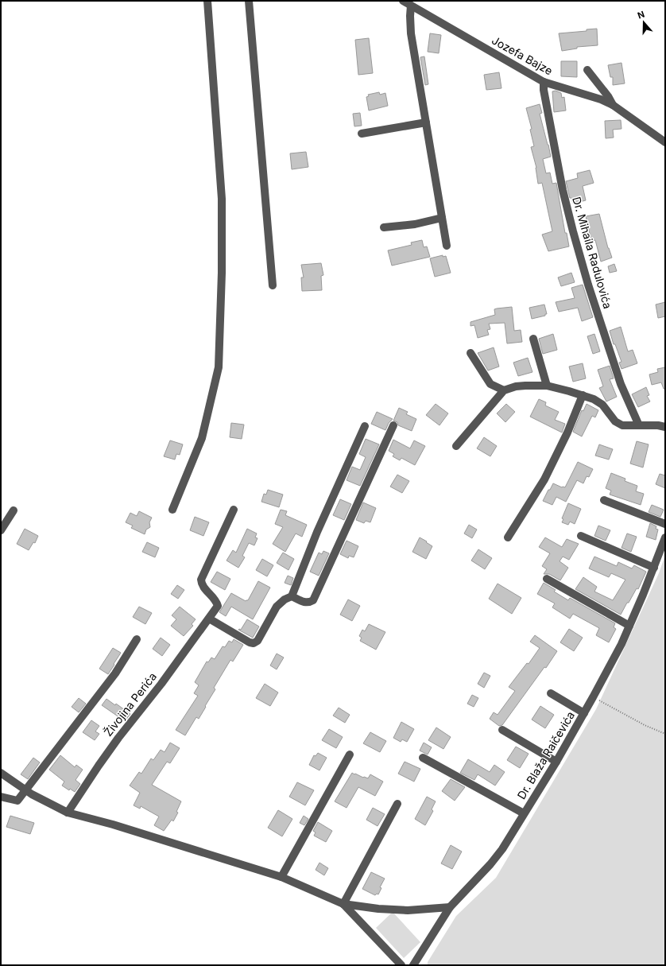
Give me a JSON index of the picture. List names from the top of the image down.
{
  "streets": {
    "street": [
      "Jozefa Bajze",
      "Dr. Mihaila Radulovića",
      "Živojina Perića",
      "Dr. Blaža Raičevića"
    ]
  },
  "crossings": [
    ["Jozefa Bajze", "Dr. Mihaila Radulovića"]
  ],
  "north": "top"
}
